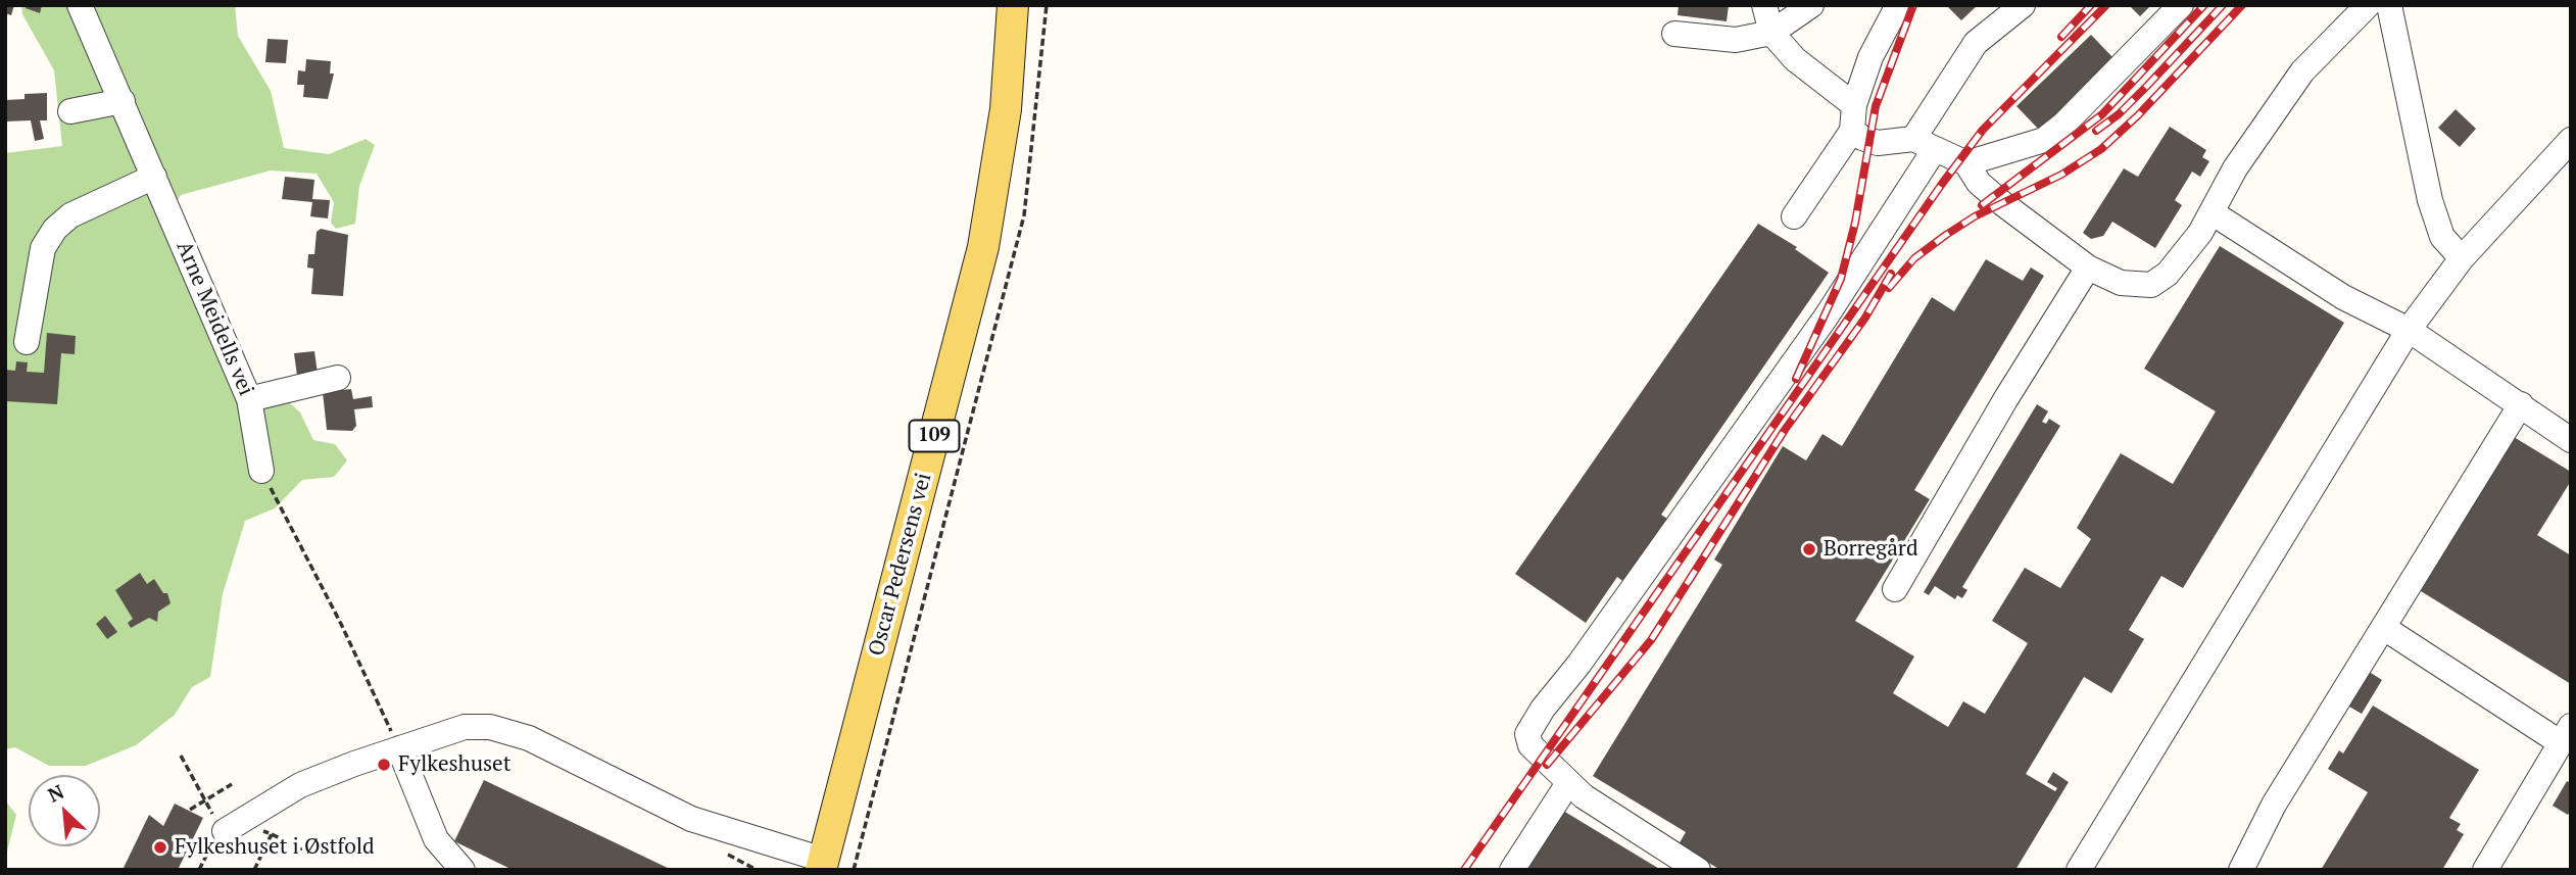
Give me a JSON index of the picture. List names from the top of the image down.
{
  "streets": {
    "main road": ["109", "Oscar Pedersens vei"],
    "street": ["Arne Meidells vei"]
  },
  "places": ["Borregård", "Fylkeshuset", "Fylkeshuset i Østfold"],
  "north": "top left"
}
